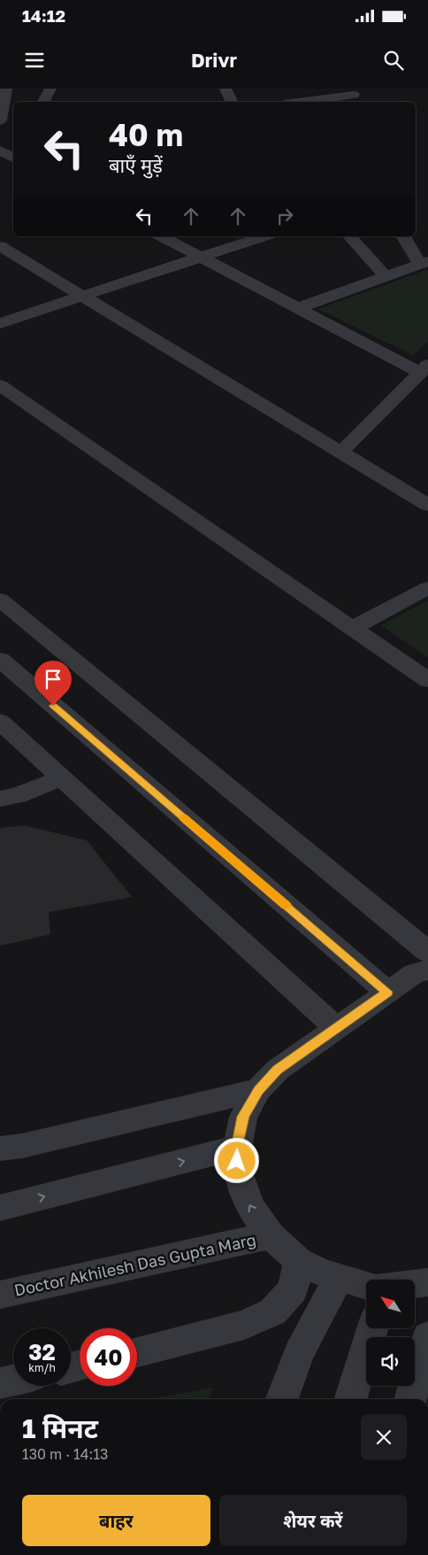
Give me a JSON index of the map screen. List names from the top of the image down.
{
  "streets": {
    "street": ["Doctor Akhilesh Das Gupta Marg"]
  },
  "north": "top left",
  "page": {
    "status": "14:12",
    "header": "Drivr",
    "turn": ["40 m", "बाएँ मुड़ें"],
    "speed": "32 km/h",
    "limit": "40",
    "heading": ["1 मिनट", "130 m · 14:13"],
    "buttons": ["बाहर", "शेयर करें"]
  }
}
